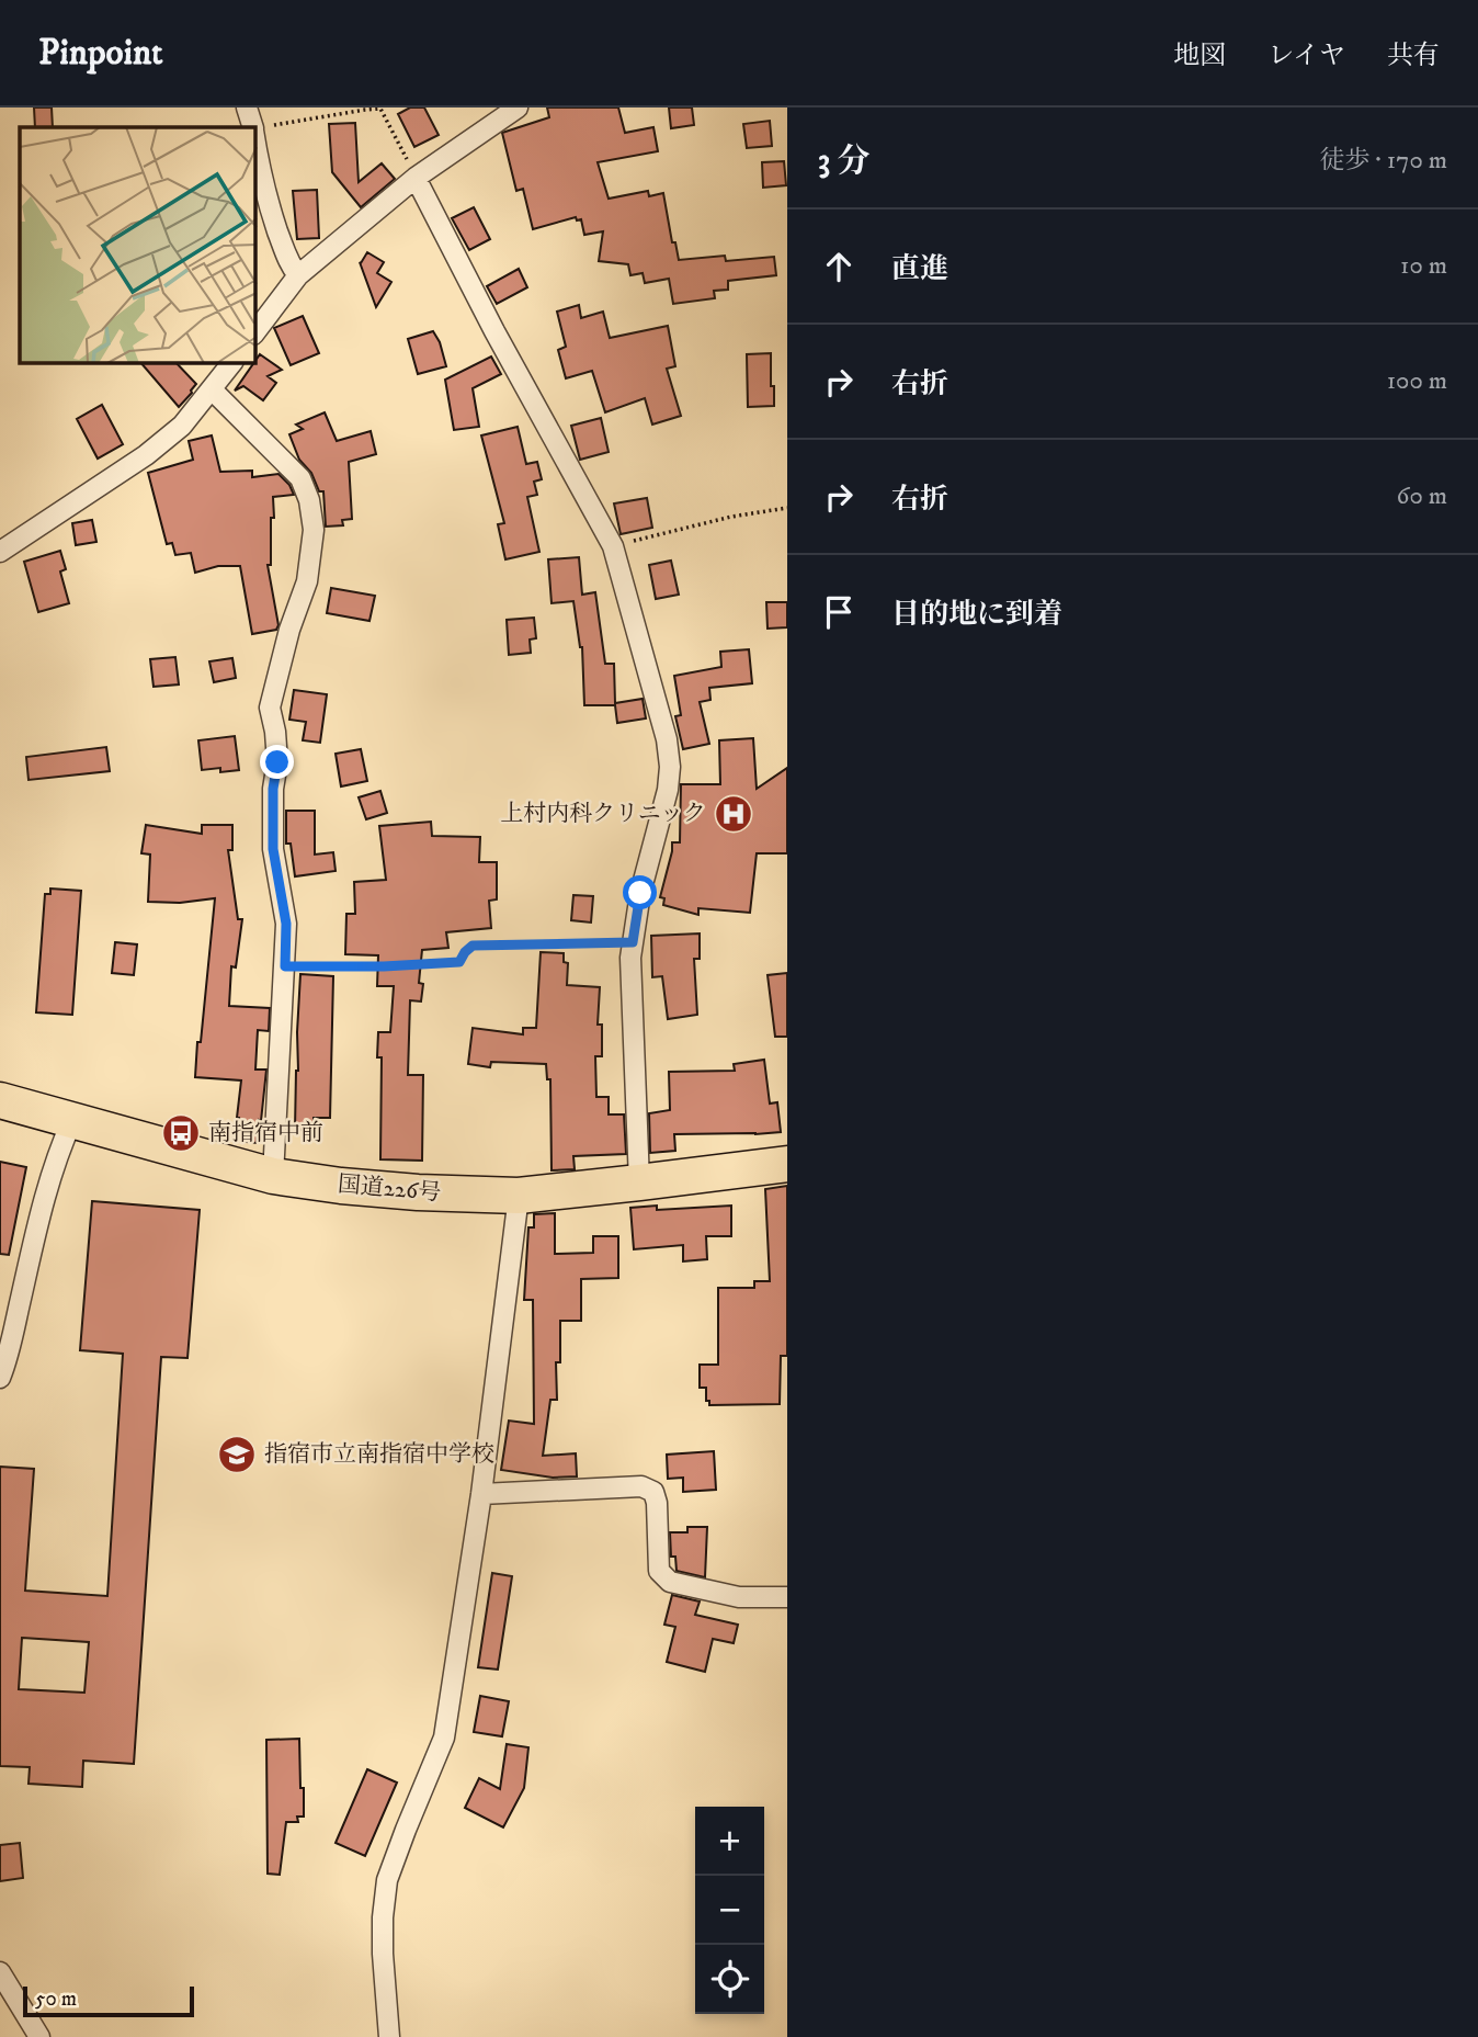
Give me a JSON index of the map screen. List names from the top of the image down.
{
  "streets": {
    "highway": ["国道226号"]
  },
  "places": {
    "hospital": ["上村内科クリニック"],
    "bus stop": ["南指宿中前"],
    "school or university": ["指宿市立南指宿中学校"]
  },
  "scale_bar": "50 m",
  "page": {
    "header": "Pinpoint",
    "nav": ["地図", "レイヤ", "共有"],
    "heading": ["3 分", "徒歩 · 170 m"],
    "list": [
      ["直進", "10 m"],
      ["右折", "100 m"],
      ["右折", "60 m"],
      "目的地に到着"
    ],
    "map_buttons": ["+", "−"],
    "scale": "50 m"
  }
}
